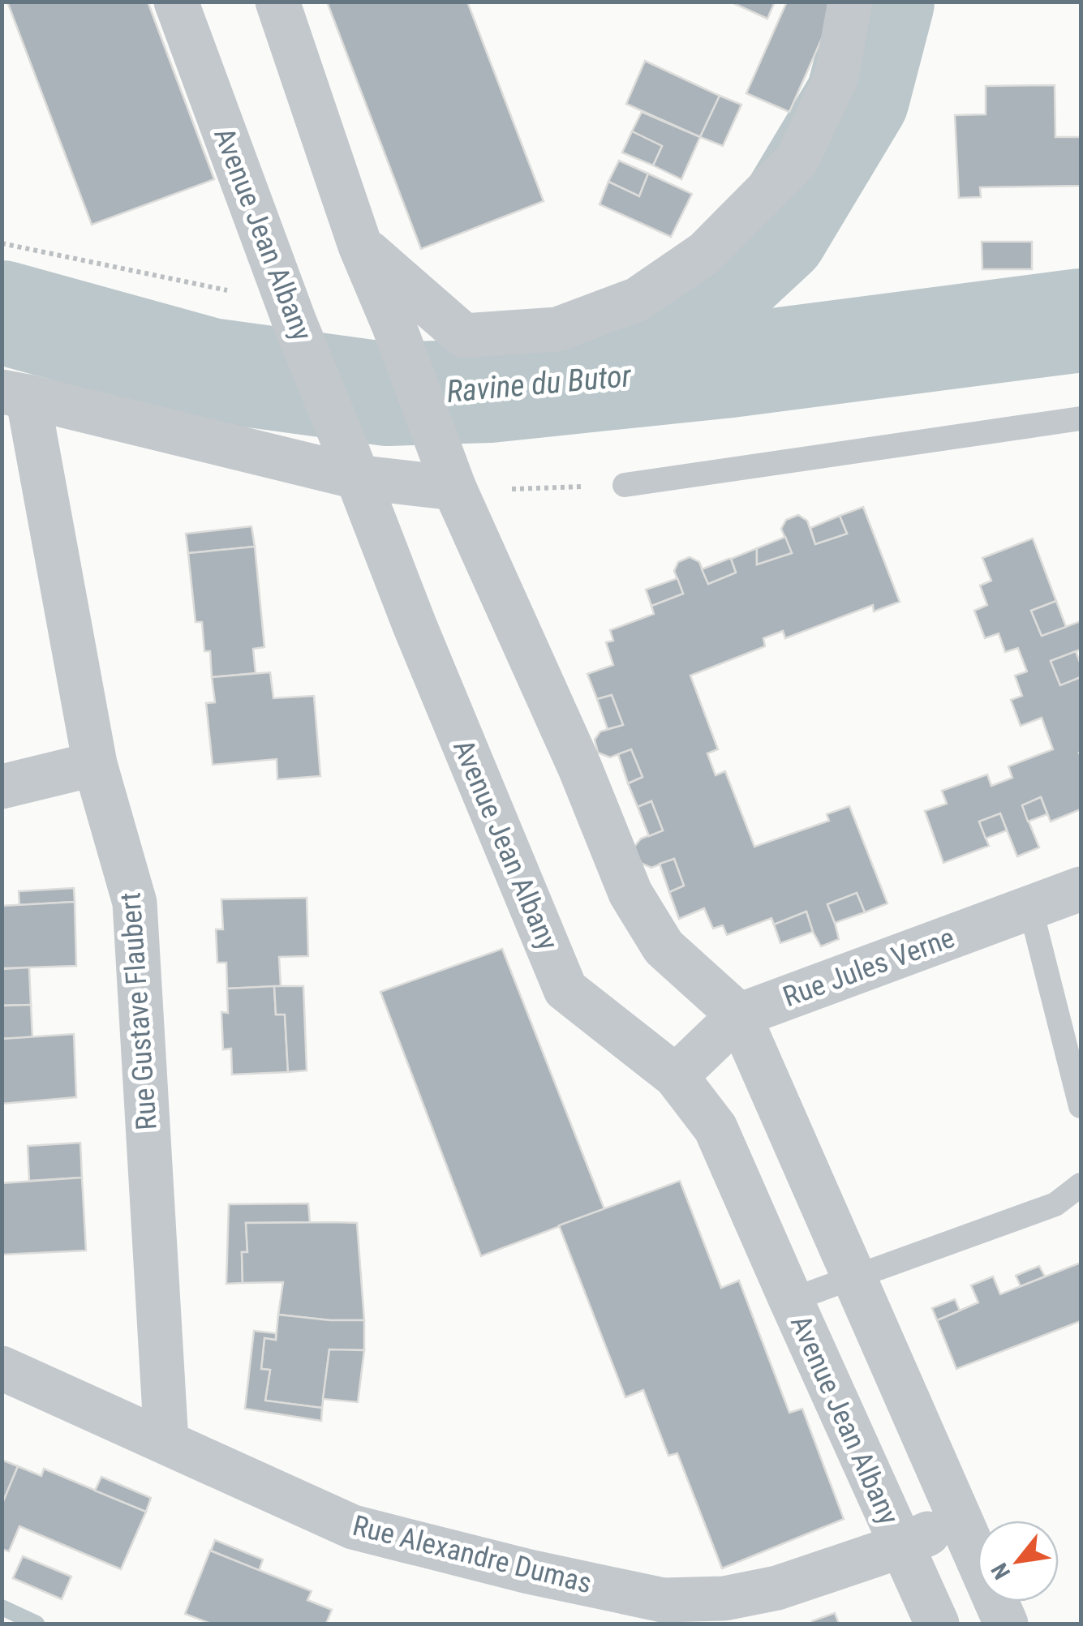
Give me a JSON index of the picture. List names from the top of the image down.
{
  "streets": {
    "street": [
      "Avenue Jean Albany",
      "Rue Jules Verne",
      "Rue Gustave Flaubert",
      "Rue Alexandre Dumas"
    ]
  },
  "crossings": [
    ["Avenue Jean Albany", "Rue Jules Verne"],
    ["Avenue Jean Albany", "Rue Gustave Flaubert"],
    ["Avenue Jean Albany", "Rue Alexandre Dumas"],
    ["Rue Gustave Flaubert", "Rue Alexandre Dumas"]
  ],
  "water": ["Ravine du Butor"],
  "north": "bottom left"
}
